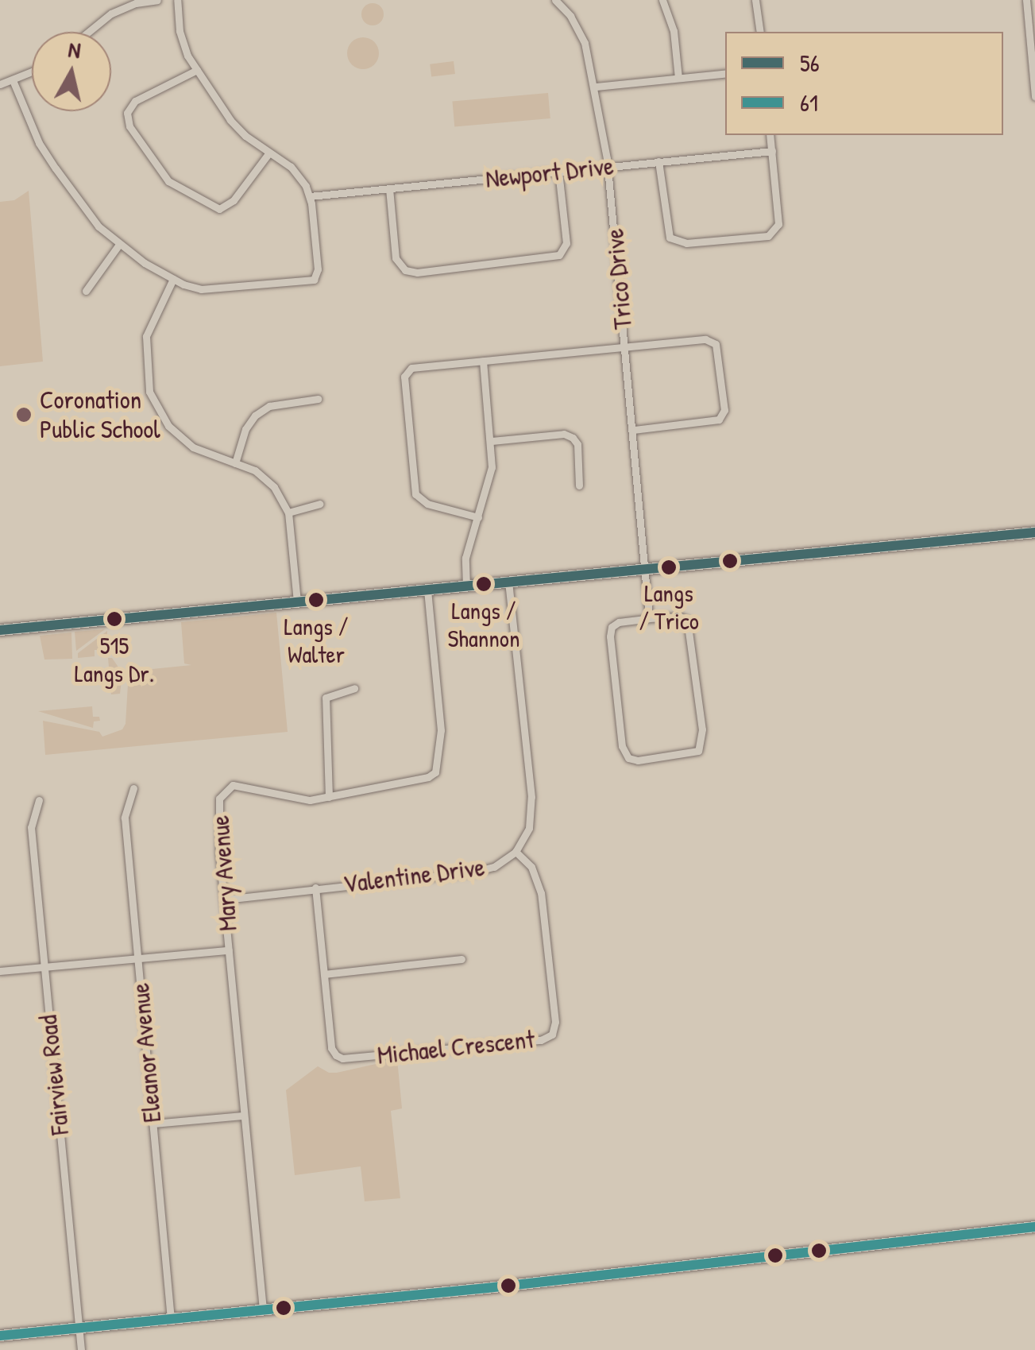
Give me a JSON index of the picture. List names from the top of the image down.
{
  "streets": {
    "street": [
      "Newport Drive",
      "Trico Drive",
      "Mary Avenue",
      "Valentine Drive",
      "Michael Crescent",
      "Eleanor Avenue",
      "Fairview Road"
    ]
  },
  "crossings": [
    ["Newport Drive", "Trico Drive"],
    ["Mary Avenue", "Valentine Drive"],
    ["Valentine Drive", "Michael Crescent"]
  ],
  "places": [
    "Coronation Public School",
    "Langs / Trico",
    "Langs / Shannon",
    "Langs / Walter",
    "515 Langs Dr."
  ],
  "lines": ["transit line 56", "transit line 61"],
  "legend": ["56", "61"],
  "north": "top"
}
